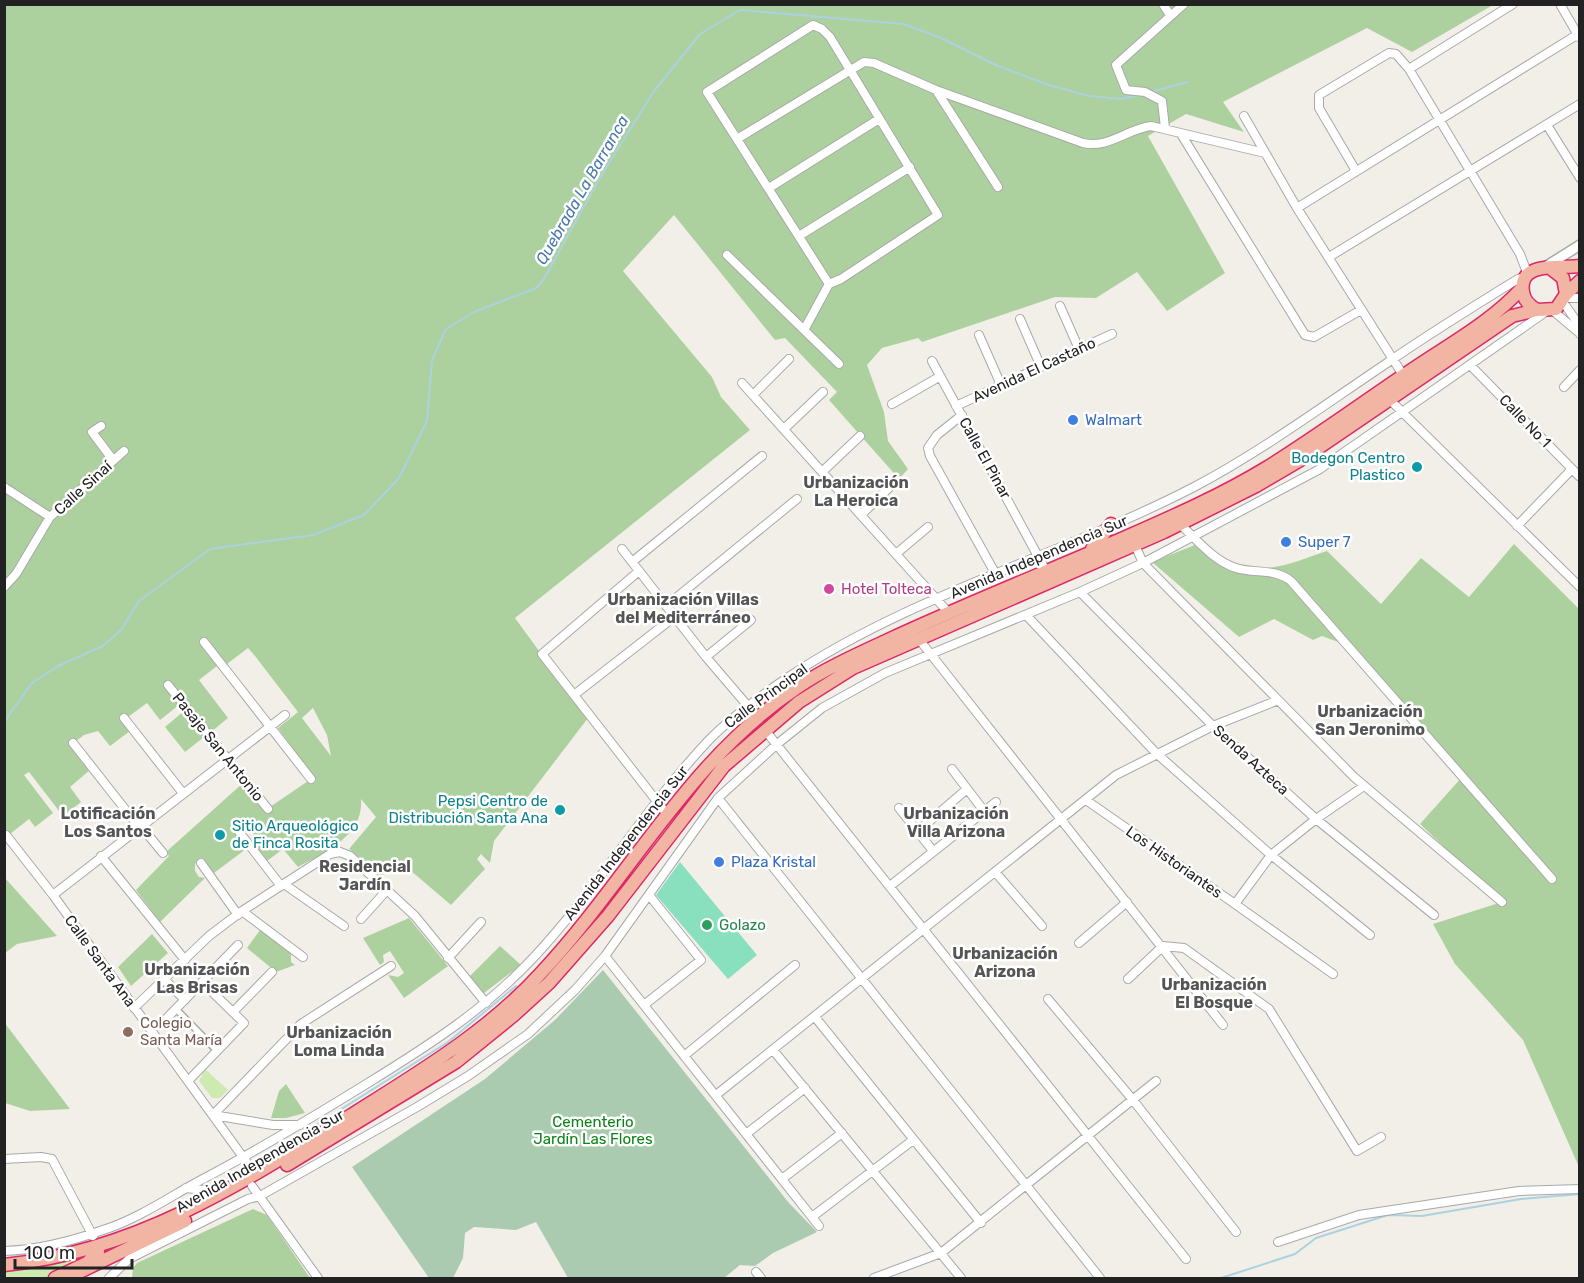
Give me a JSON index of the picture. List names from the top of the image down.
{
  "streets": {
    "highway": ["Avenida Independencia Sur"],
    "street": [
      "Avenida El Castaño",
      "Calle No 1",
      "Calle El Pinar",
      "Calle Sinaí",
      "Calle Principal",
      "Pasaje San Antonio",
      "Senda Azteca",
      "Los Historiantes",
      "Calle Santa Ana"
    ]
  },
  "crossings": [
    ["Avenida El Castaño", "Calle El Pinar"],
    ["Calle El Pinar", "Avenida Independencia Sur"],
    ["Calle El Pinar", "Calle Principal"],
    ["Avenida Independencia Sur", "Calle Principal"],
    ["Avenida Independencia Sur", "Calle Santa Ana"],
    ["Calle Principal", "Calle Santa Ana"],
    ["Senda Azteca", "Los Historiantes"]
  ],
  "districts": [
    "Urbanización La Heroica",
    "Urbanización Villas del Mediterráneo",
    "Urbanización San Jeronimo",
    "Lotificación Los Santos",
    "Urbanización Villa Arizona",
    "Residencial Jardín",
    "Urbanización Arizona",
    "Urbanización Las Brisas",
    "Urbanización El Bosque",
    "Urbanización Loma Linda"
  ],
  "water": ["Quebrada La Barranca"],
  "parks": ["Cementerio Jardín Las Flores"],
  "places": [
    "Walmart",
    "Bodegon Centro Plastico",
    "Super 7",
    "Hotel Tolteca",
    "Pepsi Centro de Distribución Santa Ana",
    "Sitio Arqueológico de Finca Rosita",
    "Plaza Kristal",
    "Golazo",
    "Colegio Santa María"
  ],
  "scale_bar": "100 m"
}
